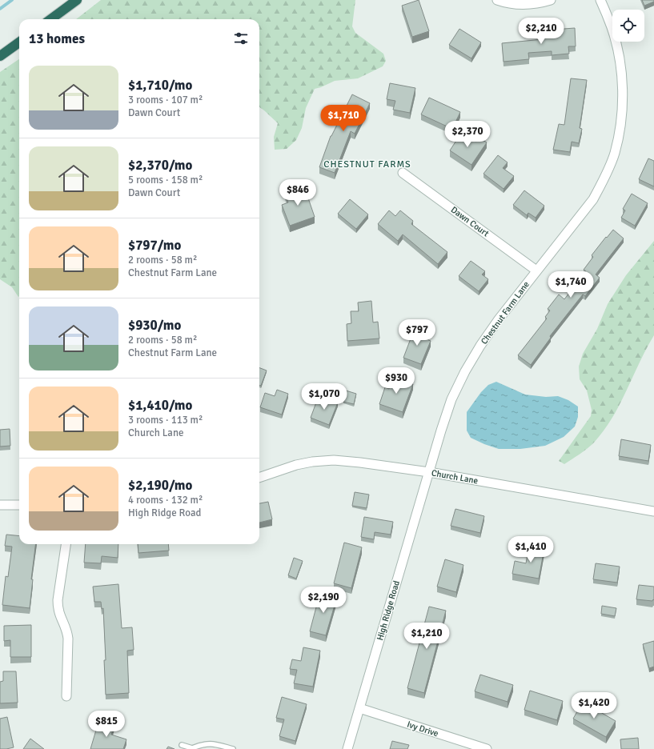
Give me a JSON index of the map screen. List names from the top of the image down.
{
  "streets": {
    "street": [
      "Dawn Court",
      "Chestnut Farm Lane",
      "Church Lane",
      "High Ridge Road",
      "Ivy Drive"
    ]
  },
  "crossings": [
    ["Dawn Court", "Chestnut Farm Lane"],
    ["Chestnut Farm Lane", "Church Lane"],
    ["Chestnut Farm Lane", "High Ridge Road"],
    ["Church Lane", "High Ridge Road"],
    ["High Ridge Road", "Ivy Drive"]
  ],
  "districts": ["CHESTNUT FARMS"],
  "page": {
    "price": [
      "$2,210",
      "$1,710",
      "$2,370",
      "$846",
      "$1,740",
      "$797",
      "$930",
      "$1,070",
      "$1,410",
      "$2,190",
      "$1,210",
      "$1,420",
      "$815"
    ],
    "heading": "13 homes",
    "list": [
      {
        "name": "$1,710/mo",
        "note": "3 rooms · 107 m² · Dawn Court"
      },
      {
        "name": "$2,370/mo",
        "note": "5 rooms · 158 m² · Dawn Court"
      },
      {
        "name": "$797/mo",
        "note": "2 rooms · 58 m² · Chestnut Farm Lane"
      },
      {
        "name": "$930/mo",
        "note": "2 rooms · 58 m² · Chestnut Farm Lane"
      },
      {
        "name": "$1,410/mo",
        "note": "3 rooms · 113 m² · Church Lane"
      },
      {
        "name": "$2,190/mo",
        "note": "4 rooms · 132 m² · High Ridge Road"
      }
    ]
  }
}
